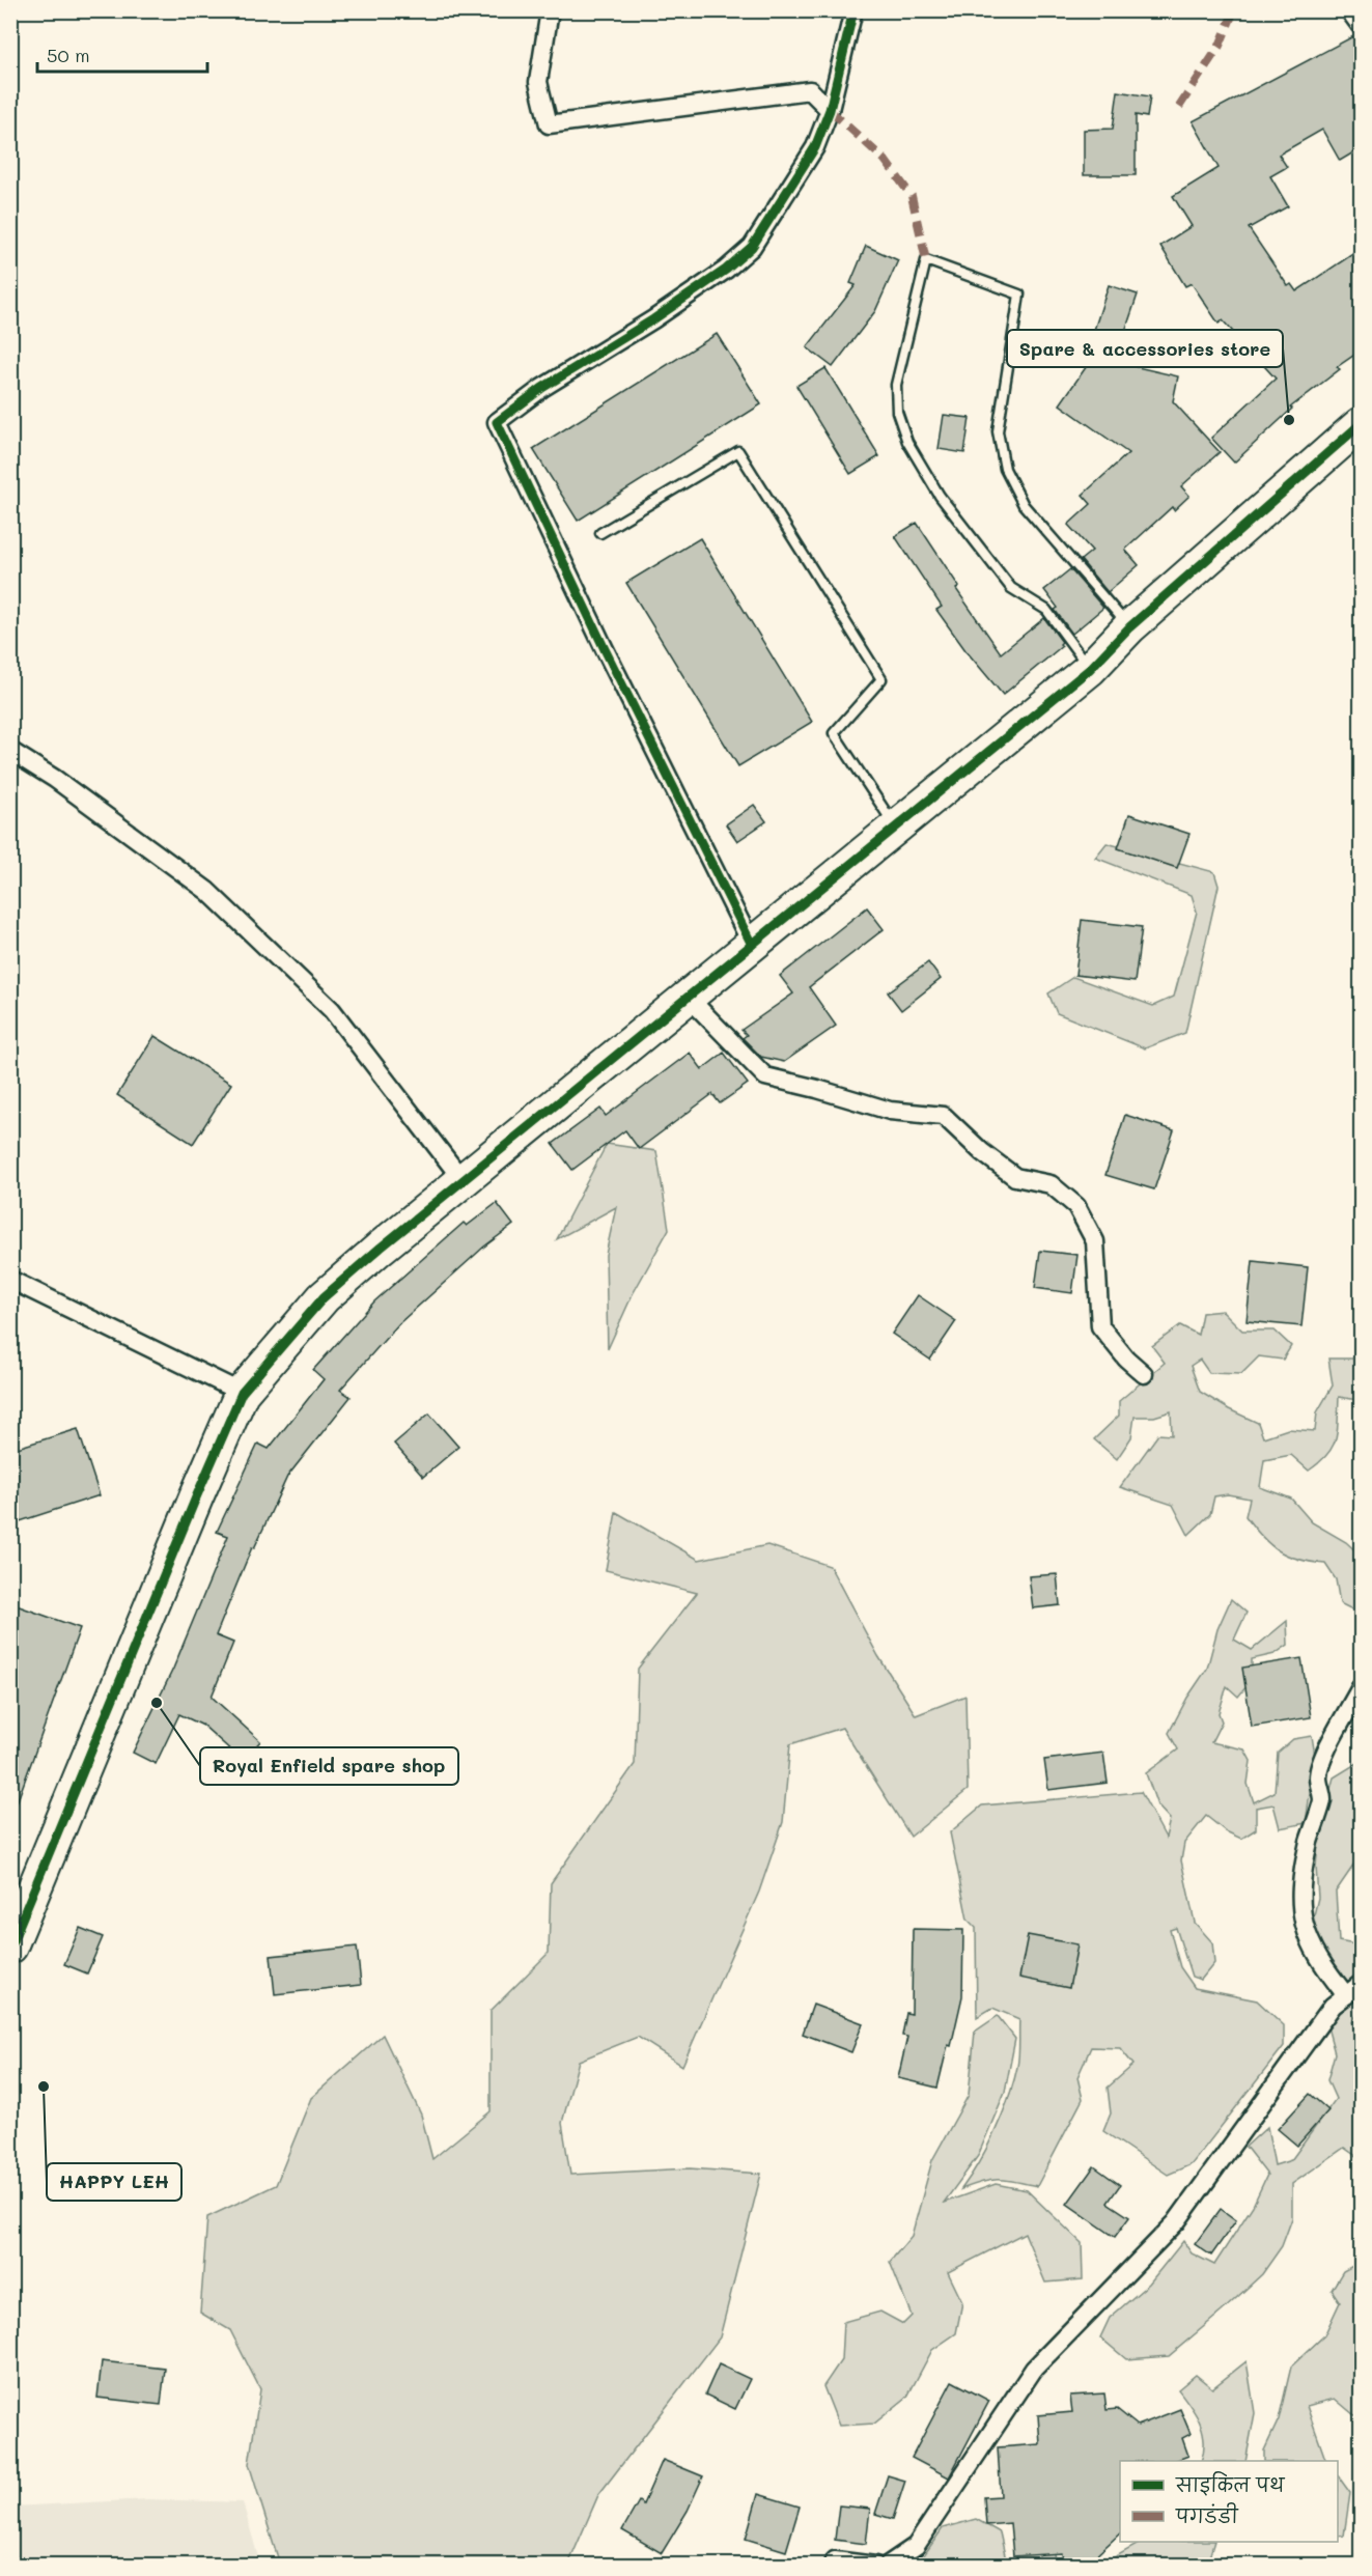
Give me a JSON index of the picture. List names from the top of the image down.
{
  "places": ["Spare & accessories store", "Royal Enfield spare shop", "HAPPY LEH"],
  "legend": ["साइकिल पथ", "पगडंडी"],
  "scale_bar": "50 m"
}
